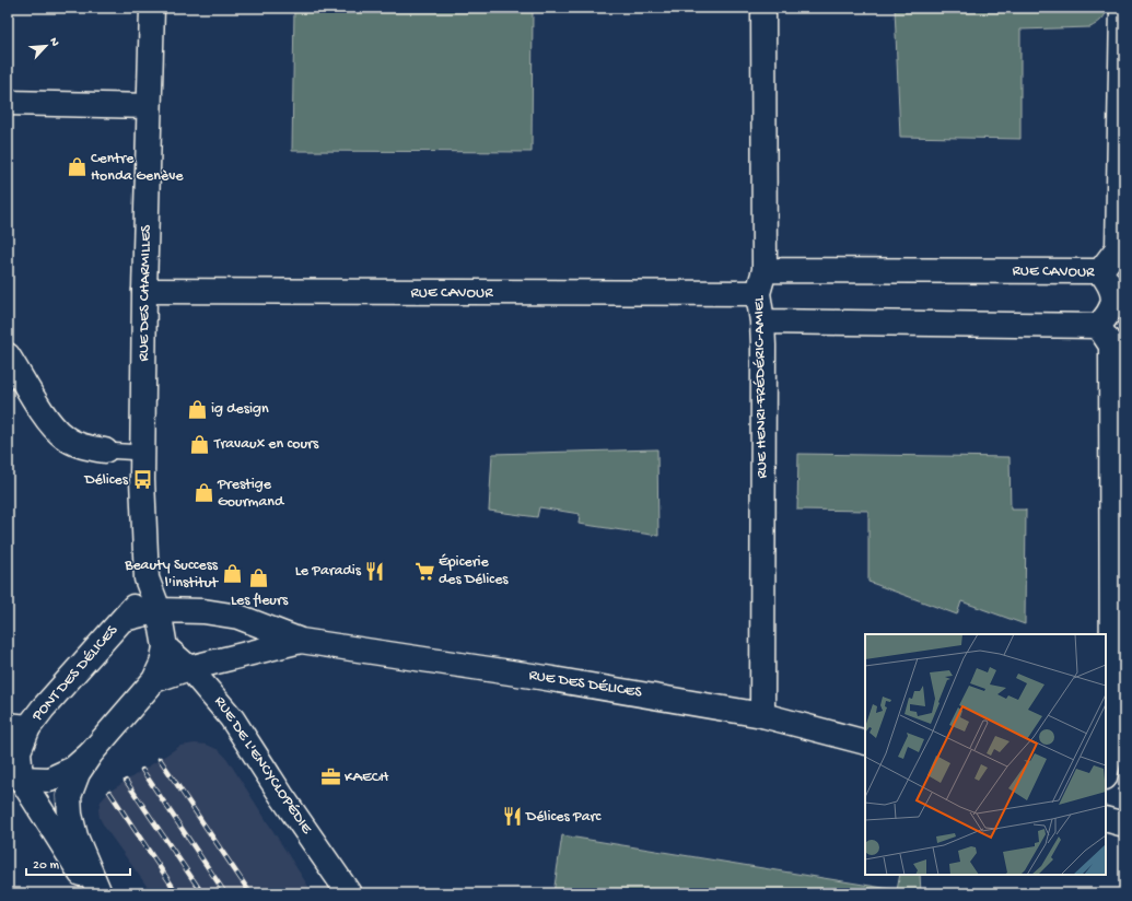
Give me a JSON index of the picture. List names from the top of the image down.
{
  "streets": {
    "street": [
      "RUE CAVOUR",
      "RUE DES CHARMILLES",
      "RUE HENRI-FRÉDÉRIC-AMIEL",
      "PONT DES DÉLICES",
      "RUE DES DÉLICES",
      "RUE DE L'ENCYCLOPÉDIE"
    ]
  },
  "crossings": [
    ["RUE CAVOUR", "RUE DES CHARMILLES"],
    ["RUE CAVOUR", "RUE HENRI-FRÉDÉRIC-AMIEL"],
    ["RUE DES CHARMILLES", "PONT DES DÉLICES"],
    ["RUE DES CHARMILLES", "RUE DES DÉLICES"],
    ["RUE DES CHARMILLES", "RUE DE L'ENCYCLOPÉDIE"],
    ["RUE HENRI-FRÉDÉRIC-AMIEL", "RUE DES DÉLICES"],
    ["PONT DES DÉLICES", "RUE DES DÉLICES"],
    ["RUE DES DÉLICES", "RUE DE L'ENCYCLOPÉDIE"]
  ],
  "places": {
    "shop": [
      "Centre Honda Genève",
      "ig design",
      "Travaux en cours",
      "Prestige Gourmand",
      "Beauty Success l'institut",
      "Les fleurs"
    ],
    "bus stop": ["Délices"],
    "restaurant": ["Le Paradis", "Délices Parc"],
    "supermarket": ["Épicerie des Délices"],
    "office": ["KAECH"]
  },
  "scale_bar": "20 m",
  "north": "top right"
}
